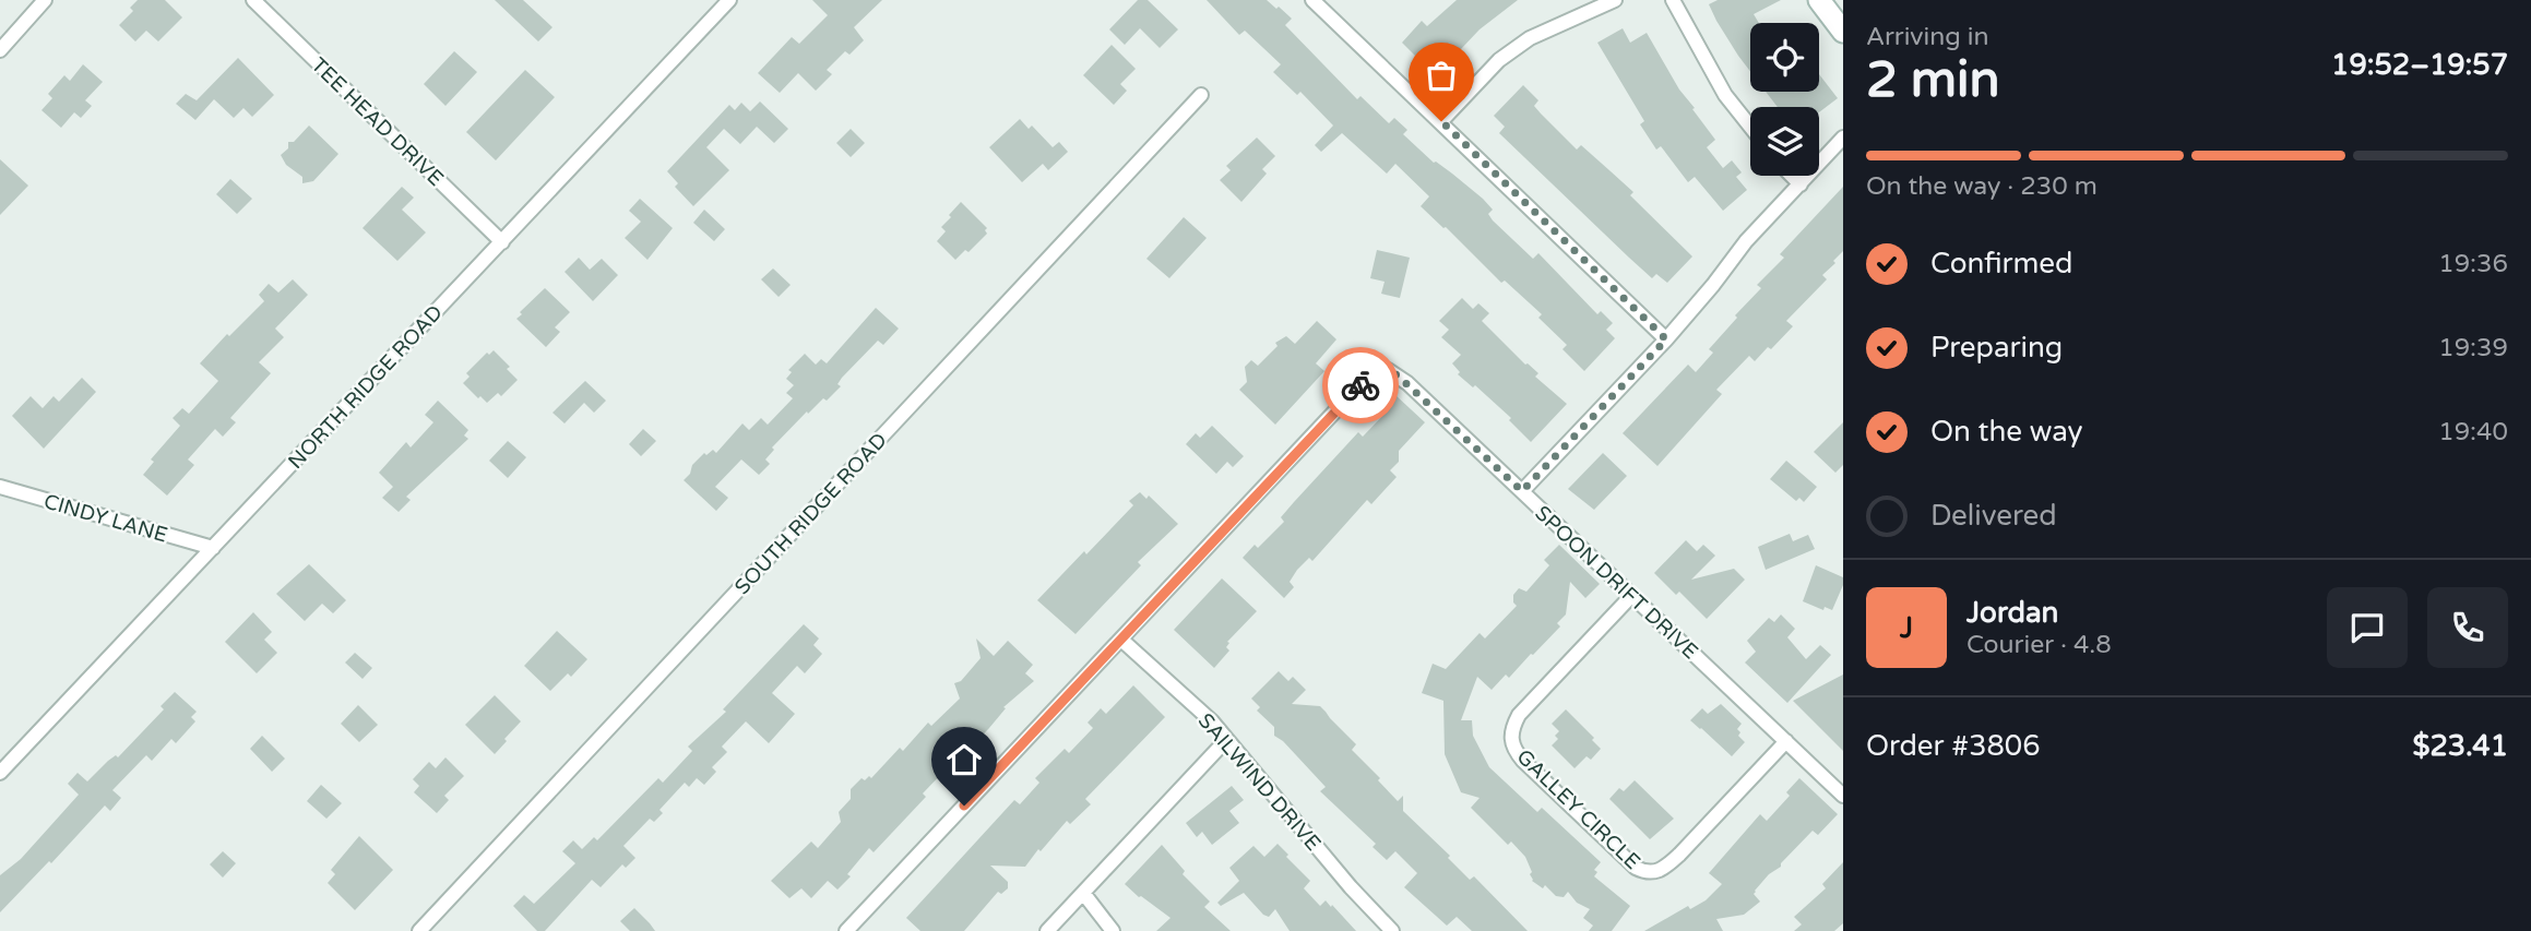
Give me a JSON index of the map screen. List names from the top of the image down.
{
  "streets": {
    "street": [
      "TEE HEAD DRIVE",
      "NORTH RIDGE ROAD",
      "SOUTH RIDGE ROAD",
      "CINDY LANE",
      "SPOON DRIFT DRIVE",
      "SAILWIND DRIVE",
      "GALLEY CIRCLE"
    ]
  },
  "crossings": [
    ["TEE HEAD DRIVE", "NORTH RIDGE ROAD"],
    ["NORTH RIDGE ROAD", "CINDY LANE"],
    ["SPOON DRIFT DRIVE", "SAILWIND DRIVE"],
    ["SPOON DRIFT DRIVE", "GALLEY CIRCLE"]
  ],
  "page": {
    "heading": ["2 min", "Arriving in", "19:52–19:57"],
    "panel": [
      "Jordan",
      "Courier · 4.8",
      "Order #3806",
      "$23.41"
    ],
    "bar": "On the way · 230 m",
    "list": [
      ["Confirmed", "19:36"],
      ["Preparing", "19:39"],
      ["On the way", "19:40"],
      "Delivered"
    ],
    "round": "J"
  }
}
